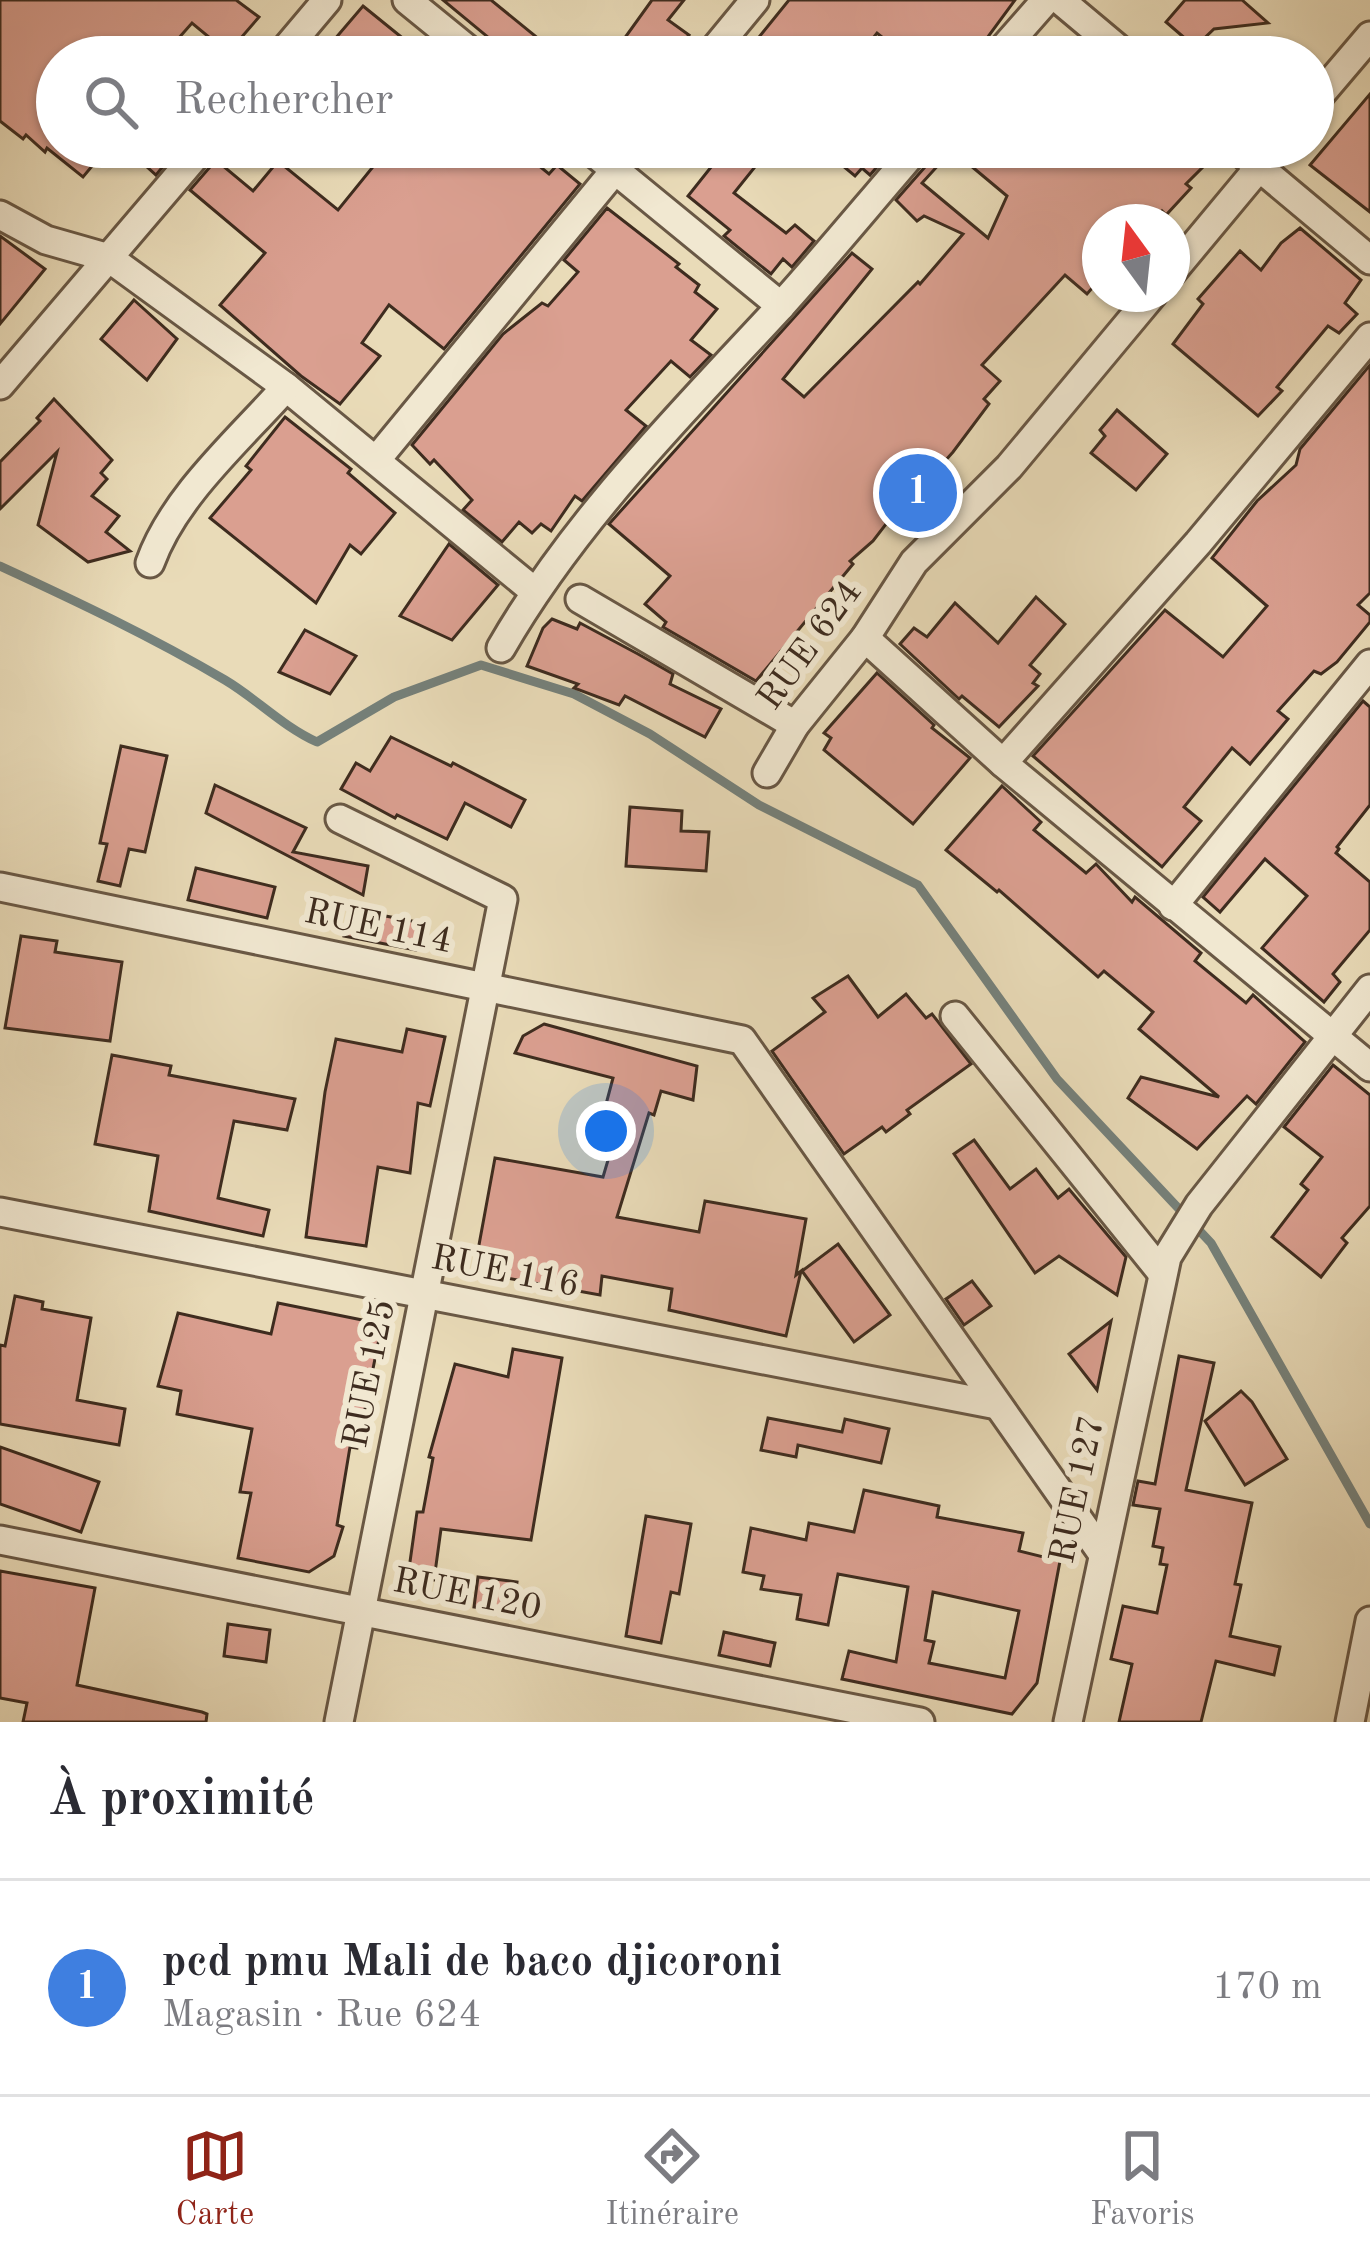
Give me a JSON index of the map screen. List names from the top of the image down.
{
  "streets": {
    "street": [
      "RUE 624",
      "RUE 114",
      "RUE 116",
      "RUE 125",
      "RUE 127",
      "RUE 120"
    ]
  },
  "crossings": [
    ["RUE 114", "RUE 116"],
    ["RUE 114", "RUE 125"],
    ["RUE 116", "RUE 125"],
    ["RUE 125", "RUE 120"]
  ],
  "north": "top",
  "page": {
    "search": "Rechercher",
    "pins": "1",
    "heading": "À proximité",
    "list": [
      {
        "mark": "1",
        "name": "pcd pmu Mali de baco djicoroni",
        "note": "Magasin · Rue 624",
        "value": "170 m"
      }
    ],
    "nav": ["Carte", "Itinéraire", "Favoris"]
  }
}
